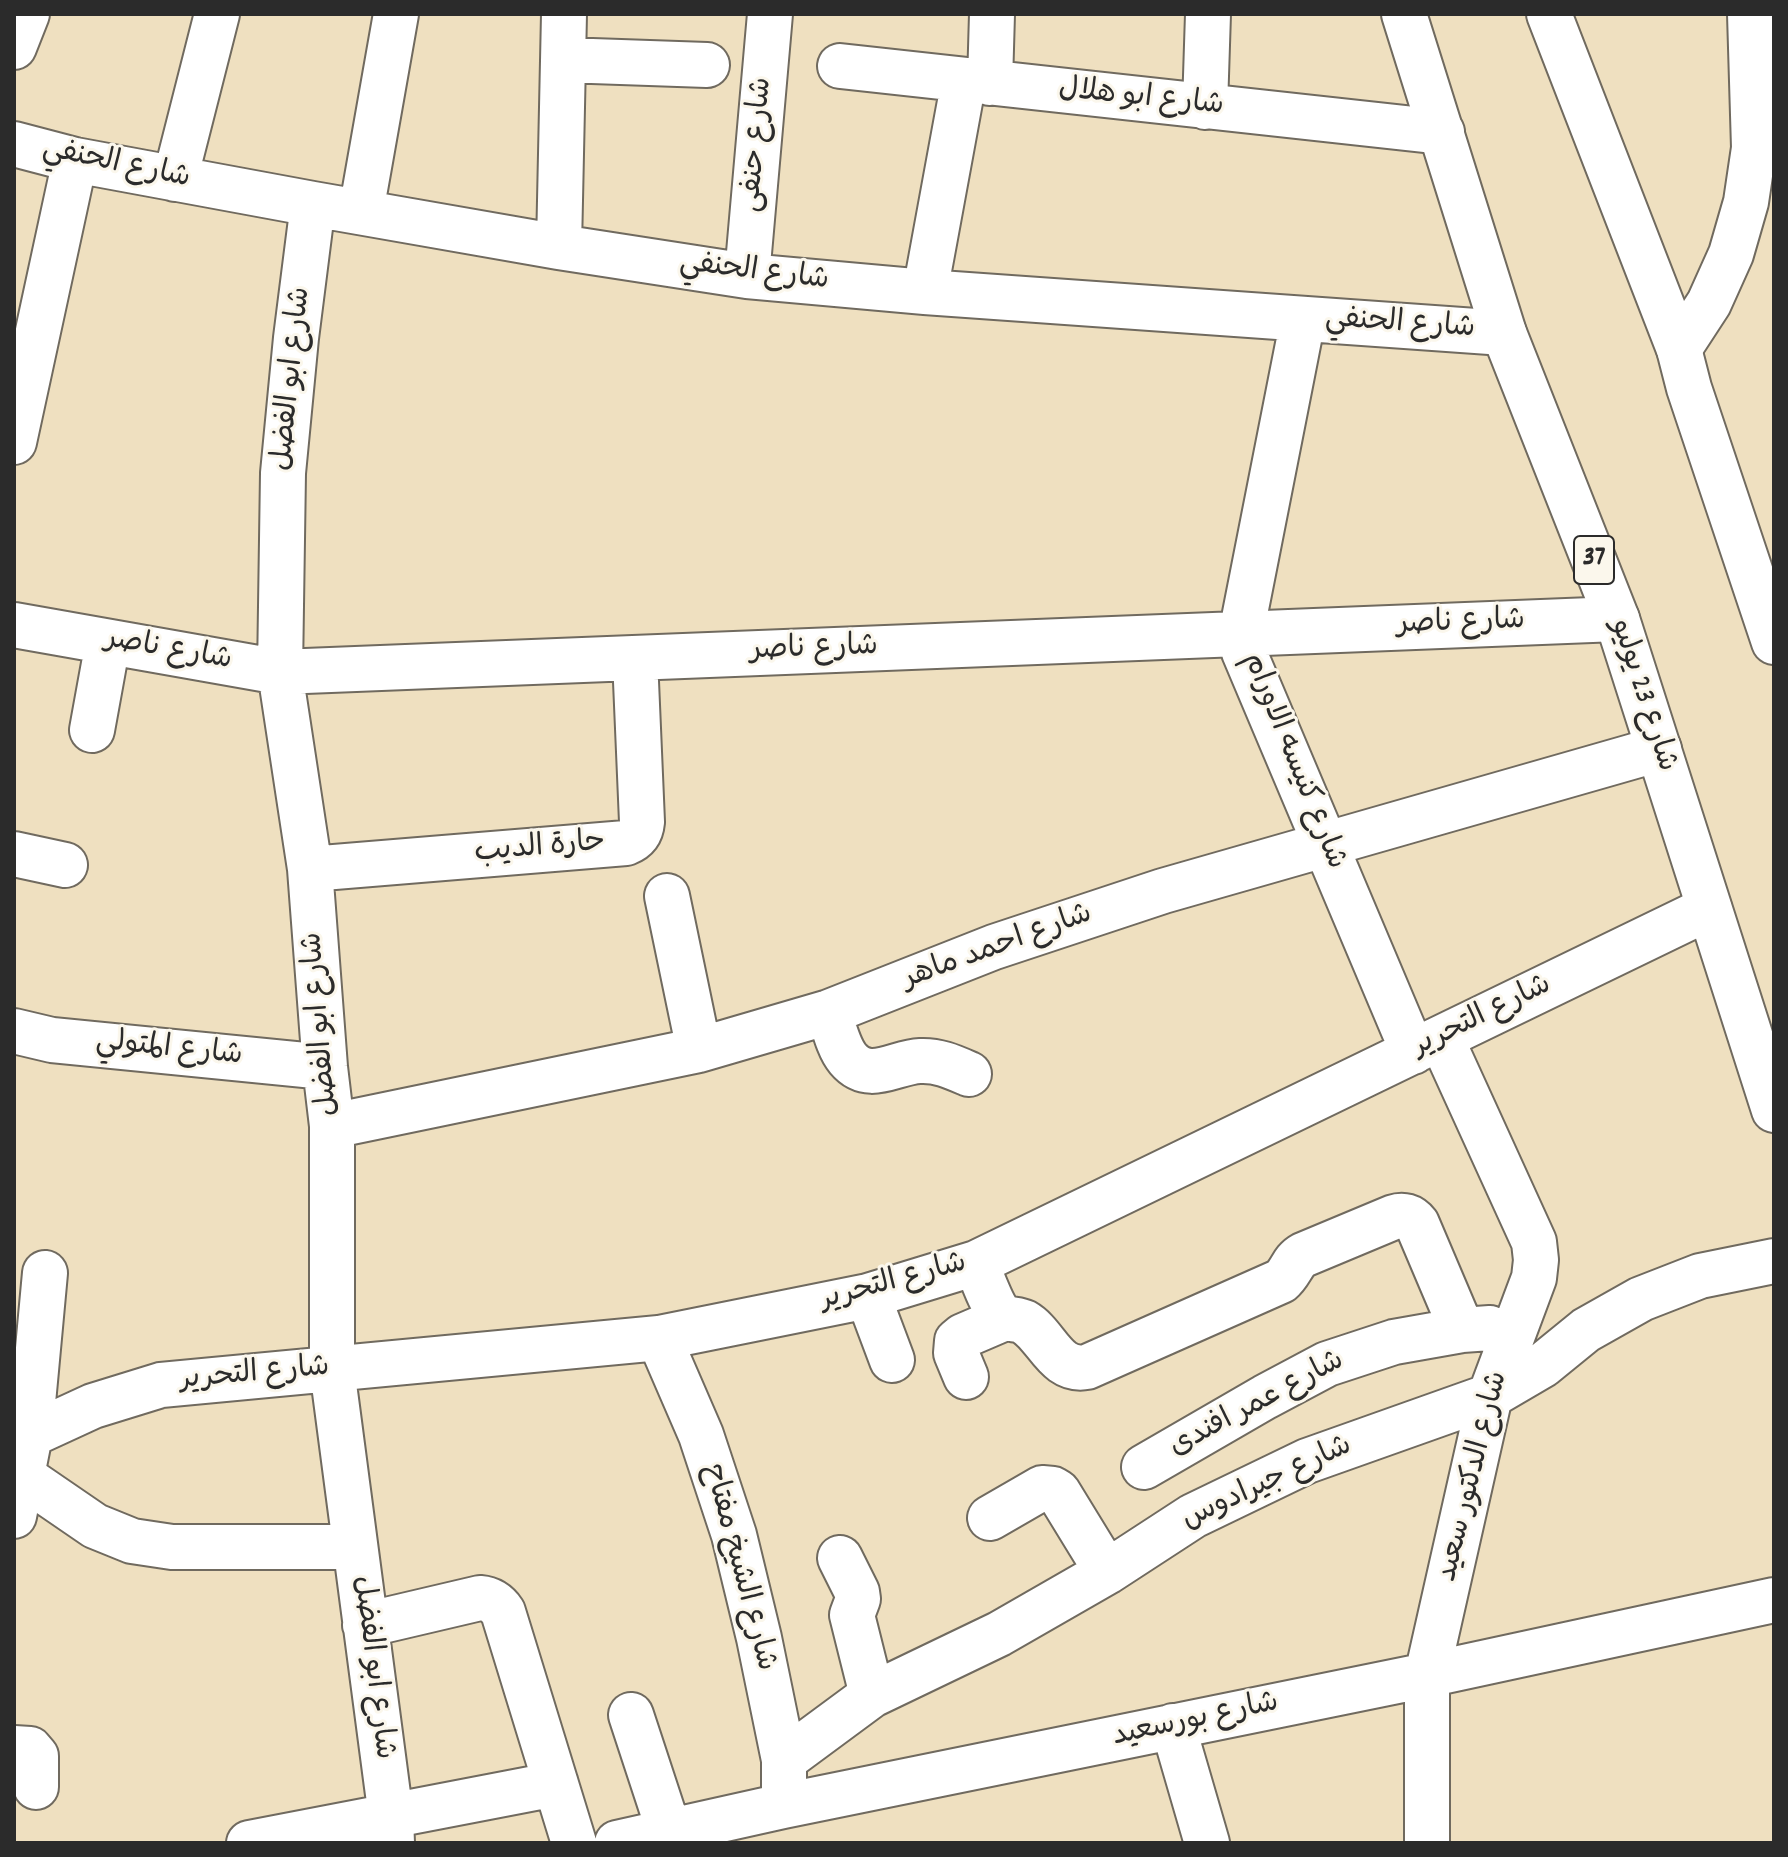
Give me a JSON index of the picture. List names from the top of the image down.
{
  "streets": {
    "street": [
      "شارع ابو هلال",
      "شارع حنفى",
      "شارع الحنفي",
      "شارع ابو الفضل",
      "37",
      "شارع ناصر",
      "شارع 23 يوليو",
      "شارع كنيسه الاورام",
      "حارة الديب",
      "شارع احمد ماهر",
      "شارع التحرير",
      "شارع المتولي",
      "شارع عمر افندى",
      "شارع الدكتور سعيد",
      "شارع جيرادوس",
      "شارع الشيخ مفتاح",
      "شارع بورسعيد"
    ]
  },
  "crossings": [
    ["شارع ابو هلال", "شارع 23 يوليو"],
    ["شارع حنفى", "شارع الحنفي"],
    ["شارع الحنفي", "شارع ابو الفضل"],
    ["شارع الحنفي", "شارع 23 يوليو"],
    ["شارع الحنفي", "شارع كنيسه الاورام"],
    ["شارع ابو الفضل", "شارع ناصر"],
    ["شارع ابو الفضل", "حارة الديب"],
    ["شارع ابو الفضل", "شارع احمد ماهر"],
    ["شارع ابو الفضل", "شارع التحرير"],
    ["شارع ابو الفضل", "شارع المتولي"],
    ["شارع ناصر", "شارع 23 يوليو"],
    ["شارع ناصر", "شارع كنيسه الاورام"],
    ["شارع ناصر", "حارة الديب"],
    ["شارع 23 يوليو", "شارع احمد ماهر"],
    ["شارع 23 يوليو", "شارع التحرير"],
    ["شارع كنيسه الاورام", "شارع احمد ماهر"],
    ["شارع كنيسه الاورام", "شارع التحرير"],
    ["شارع كنيسه الاورام", "شارع الدكتور سعيد"],
    ["شارع التحرير", "شارع الدكتور سعيد"],
    ["شارع التحرير", "شارع الشيخ مفتاح"],
    ["شارع عمر افندى", "شارع الدكتور سعيد"],
    ["شارع الدكتور سعيد", "شارع جيرادوس"],
    ["شارع الدكتور سعيد", "شارع بورسعيد"],
    ["شارع جيرادوس", "شارع الشيخ مفتاح"],
    ["شارع الشيخ مفتاح", "شارع بورسعيد"]
  ]
}
